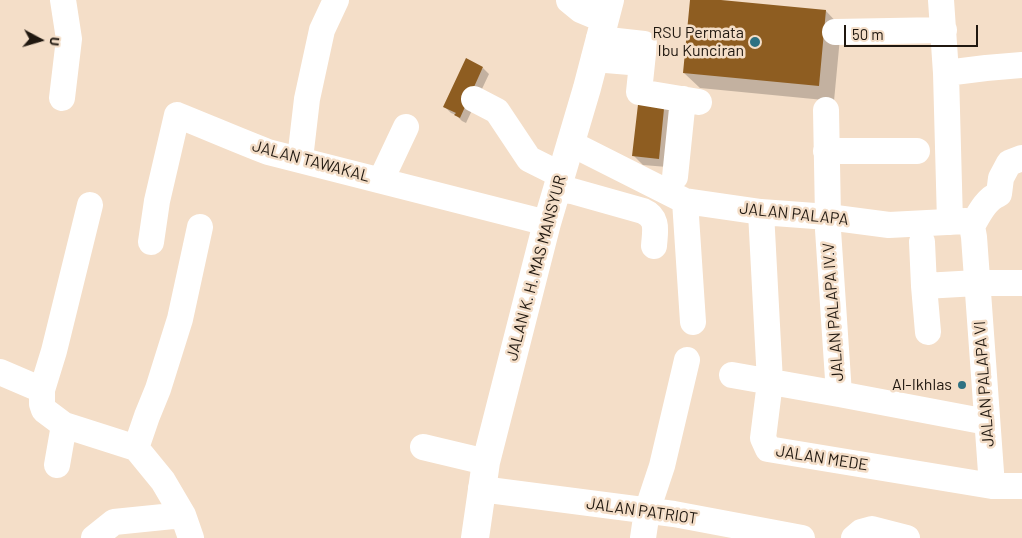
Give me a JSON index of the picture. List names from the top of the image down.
{
  "streets": {
    "main road": ["JALAN K. H. MAS MANSYUR"],
    "street": [
      "JALAN TAWAKAL",
      "JALAN PALAPA",
      "JALAN PALAPA IV.V",
      "JALAN PALAPA VI",
      "JALAN MEDE",
      "JALAN PATRIOT"
    ]
  },
  "crossings": [
    ["JALAN TAWAKAL", "JALAN K. H. MAS MANSYUR"],
    ["JALAN PALAPA", "JALAN K. H. MAS MANSYUR"],
    ["JALAN PALAPA", "JALAN PALAPA IV.V"],
    ["JALAN PALAPA", "JALAN MEDE"],
    ["JALAN K. H. MAS MANSYUR", "JALAN PATRIOT"],
    ["JALAN PALAPA VI", "JALAN MEDE"]
  ],
  "places": ["RSU Permata Ibu Kunciran", "Al-Ikhlas"],
  "scale_bar": "50 m",
  "north": "right"
}
